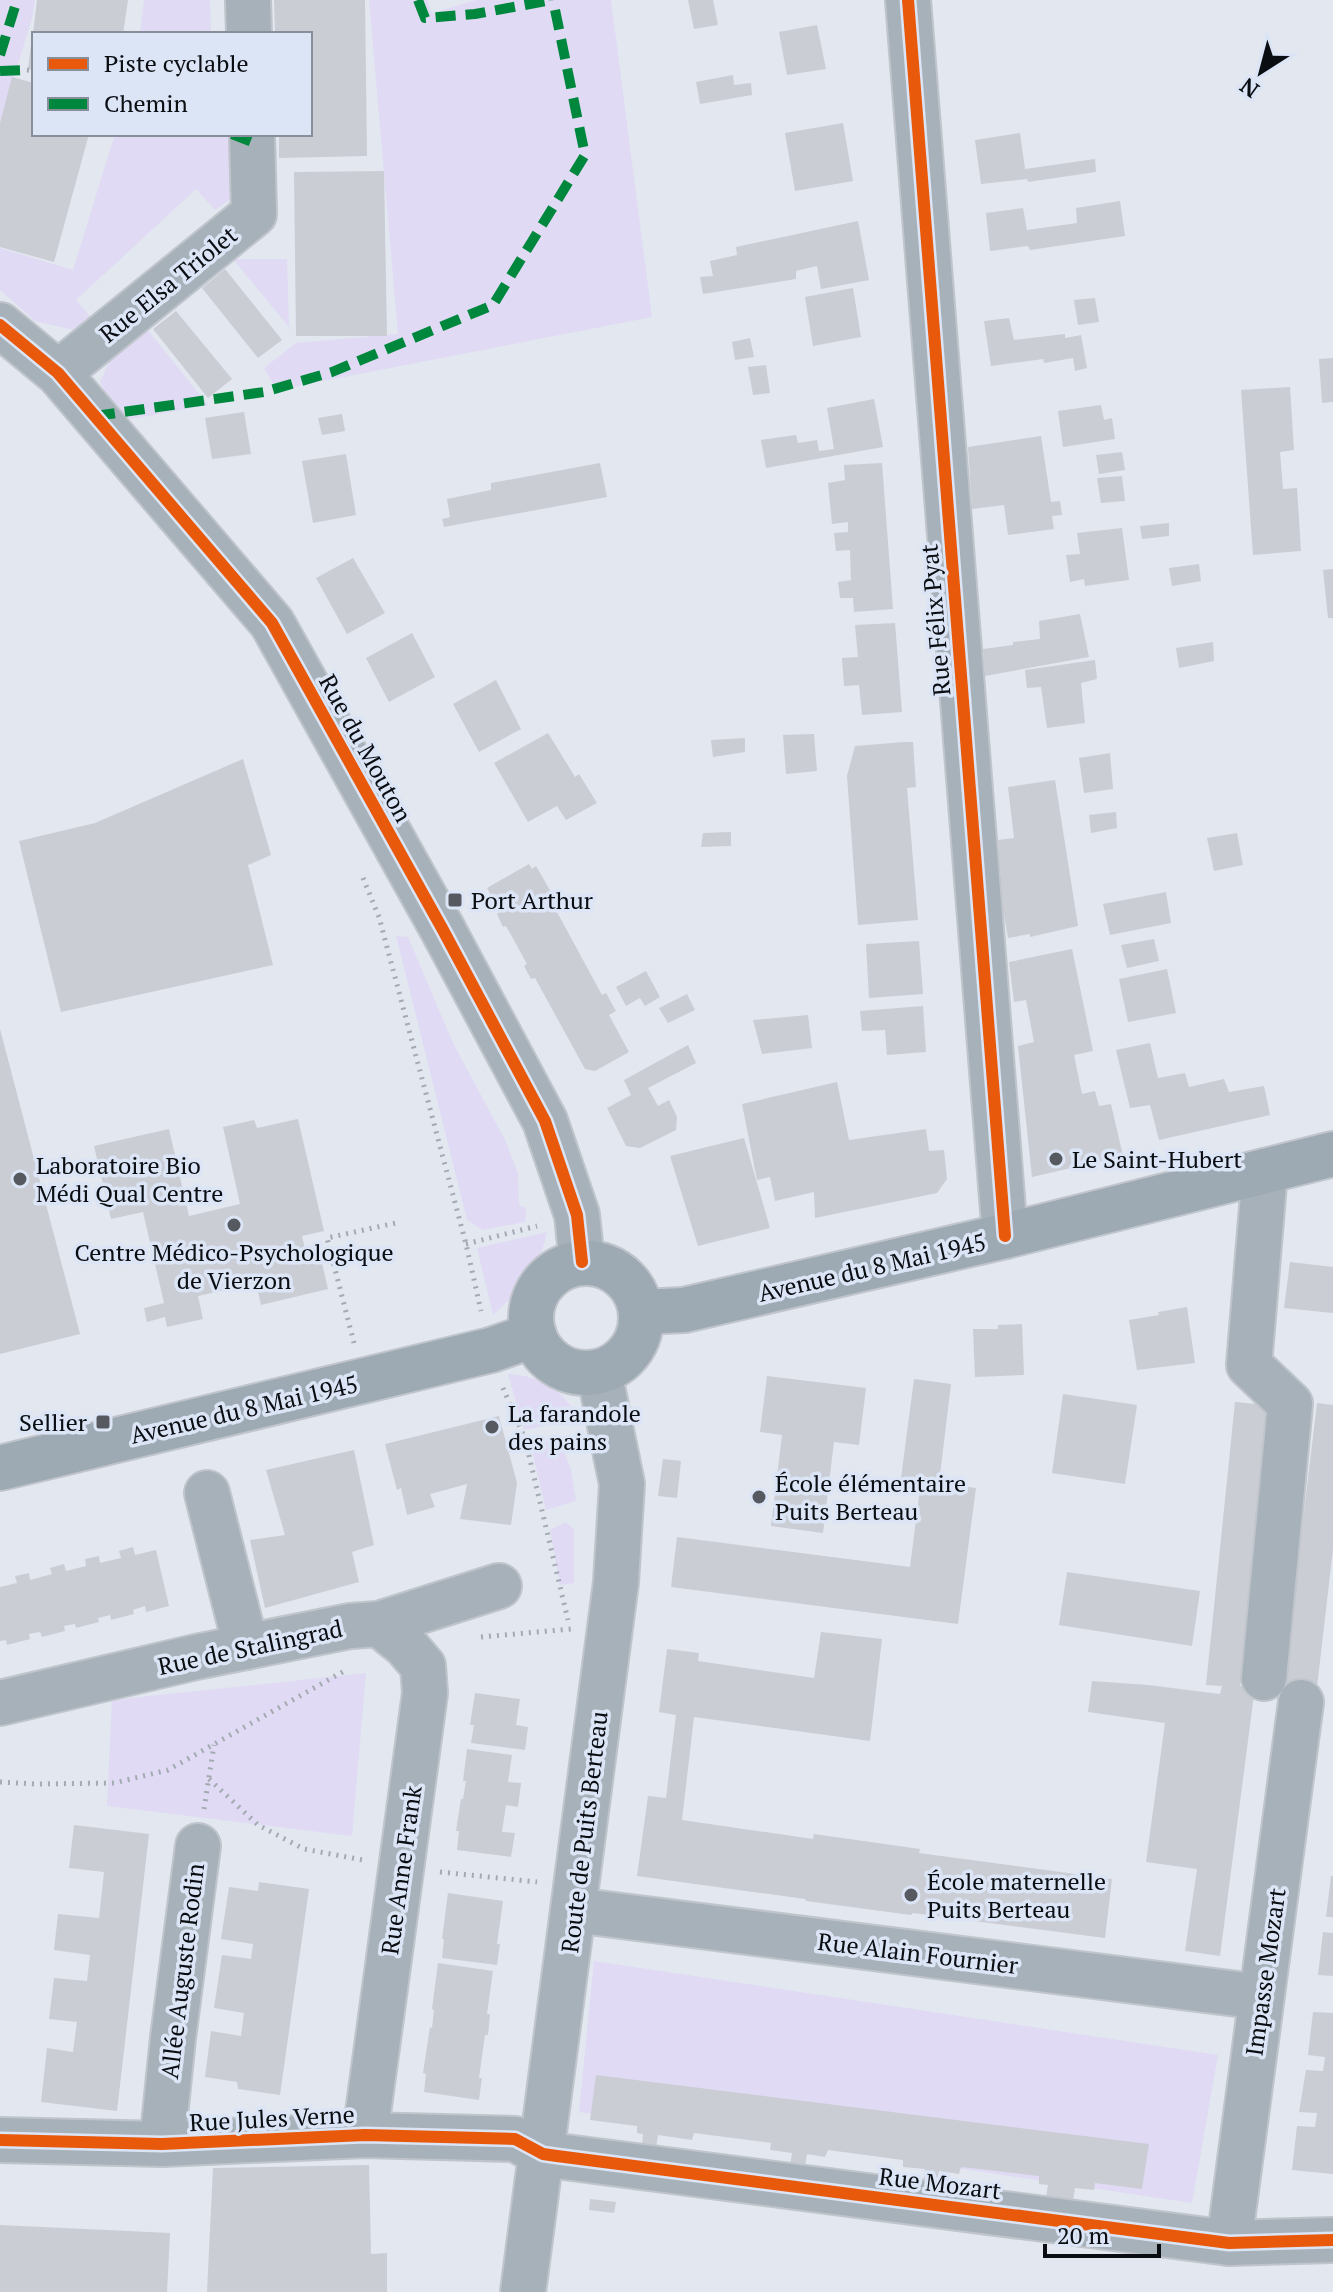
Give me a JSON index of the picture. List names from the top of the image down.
{
  "streets": {
    "main road": ["Avenue du 8 Mai 1945"],
    "street": [
      "Rue Elsa Triolet",
      "Rue Félix Pyat",
      "Rue du Mouton",
      "Rue de Stalingrad",
      "Route de Puits Berteau",
      "Rue Anne Frank",
      "Rue Alain Fournier",
      "Allée Auguste Rodin",
      "Impasse Mozart",
      "Rue Jules Verne",
      "Rue Mozart"
    ]
  },
  "crossings": [
    ["Rue Elsa Triolet", "Rue du Mouton"],
    ["Rue Félix Pyat", "Avenue du 8 Mai 1945"],
    ["Rue du Mouton", "Avenue du 8 Mai 1945"],
    ["Rue du Mouton", "Route de Puits Berteau"],
    ["Avenue du 8 Mai 1945", "Route de Puits Berteau"],
    ["Rue de Stalingrad", "Rue Anne Frank"],
    ["Route de Puits Berteau", "Rue Alain Fournier"],
    ["Route de Puits Berteau", "Rue Jules Verne"],
    ["Route de Puits Berteau", "Rue Mozart"],
    ["Rue Anne Frank", "Rue Jules Verne"],
    ["Rue Alain Fournier", "Impasse Mozart"],
    ["Allée Auguste Rodin", "Rue Jules Verne"],
    ["Impasse Mozart", "Rue Mozart"],
    ["Rue Jules Verne", "Rue Mozart"]
  ],
  "places": {
    "transit": ["Port Arthur", "Sellier"],
    "other": [
      "Le Saint-Hubert",
      "Laboratoire Bio Médi Qual Centre",
      "Centre Médico-Psychologique de Vierzon",
      "La farandole des pains",
      "École élémentaire Puits Berteau",
      "École maternelle Puits Berteau"
    ]
  },
  "legend": ["Piste cyclable", "Chemin"],
  "scale_bar": "20 m",
  "north": "bottom left"
}
